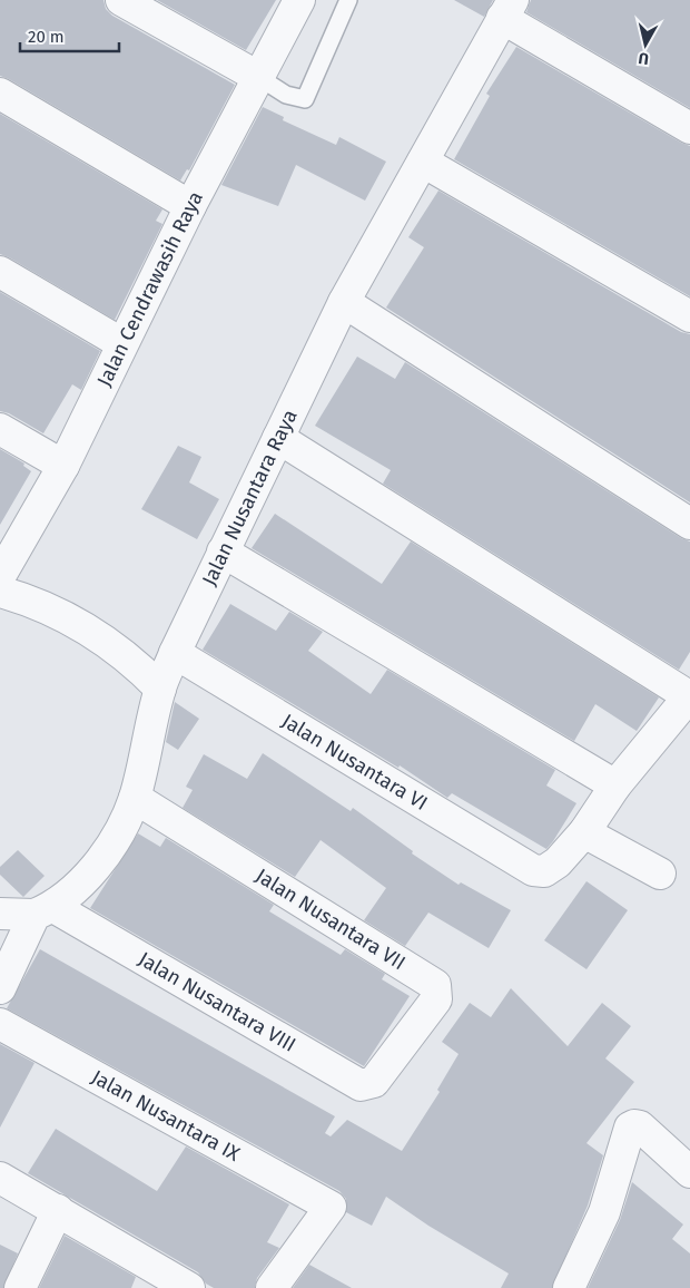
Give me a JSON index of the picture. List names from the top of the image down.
{
  "streets": {
    "street": [
      "Jalan Cendrawasih Raya",
      "Jalan Nusantara Raya",
      "Jalan Nusantara VI",
      "Jalan Nusantara VII",
      "Jalan Nusantara VIII",
      "Jalan Nusantara IX"
    ]
  },
  "crossings": [
    ["Jalan Nusantara Raya", "Jalan Nusantara VI"],
    ["Jalan Nusantara Raya", "Jalan Nusantara VII"],
    ["Jalan Nusantara Raya", "Jalan Nusantara VIII"],
    ["Jalan Nusantara VII", "Jalan Nusantara VIII"]
  ],
  "scale_bar": "20 m",
  "north": "bottom"
}
